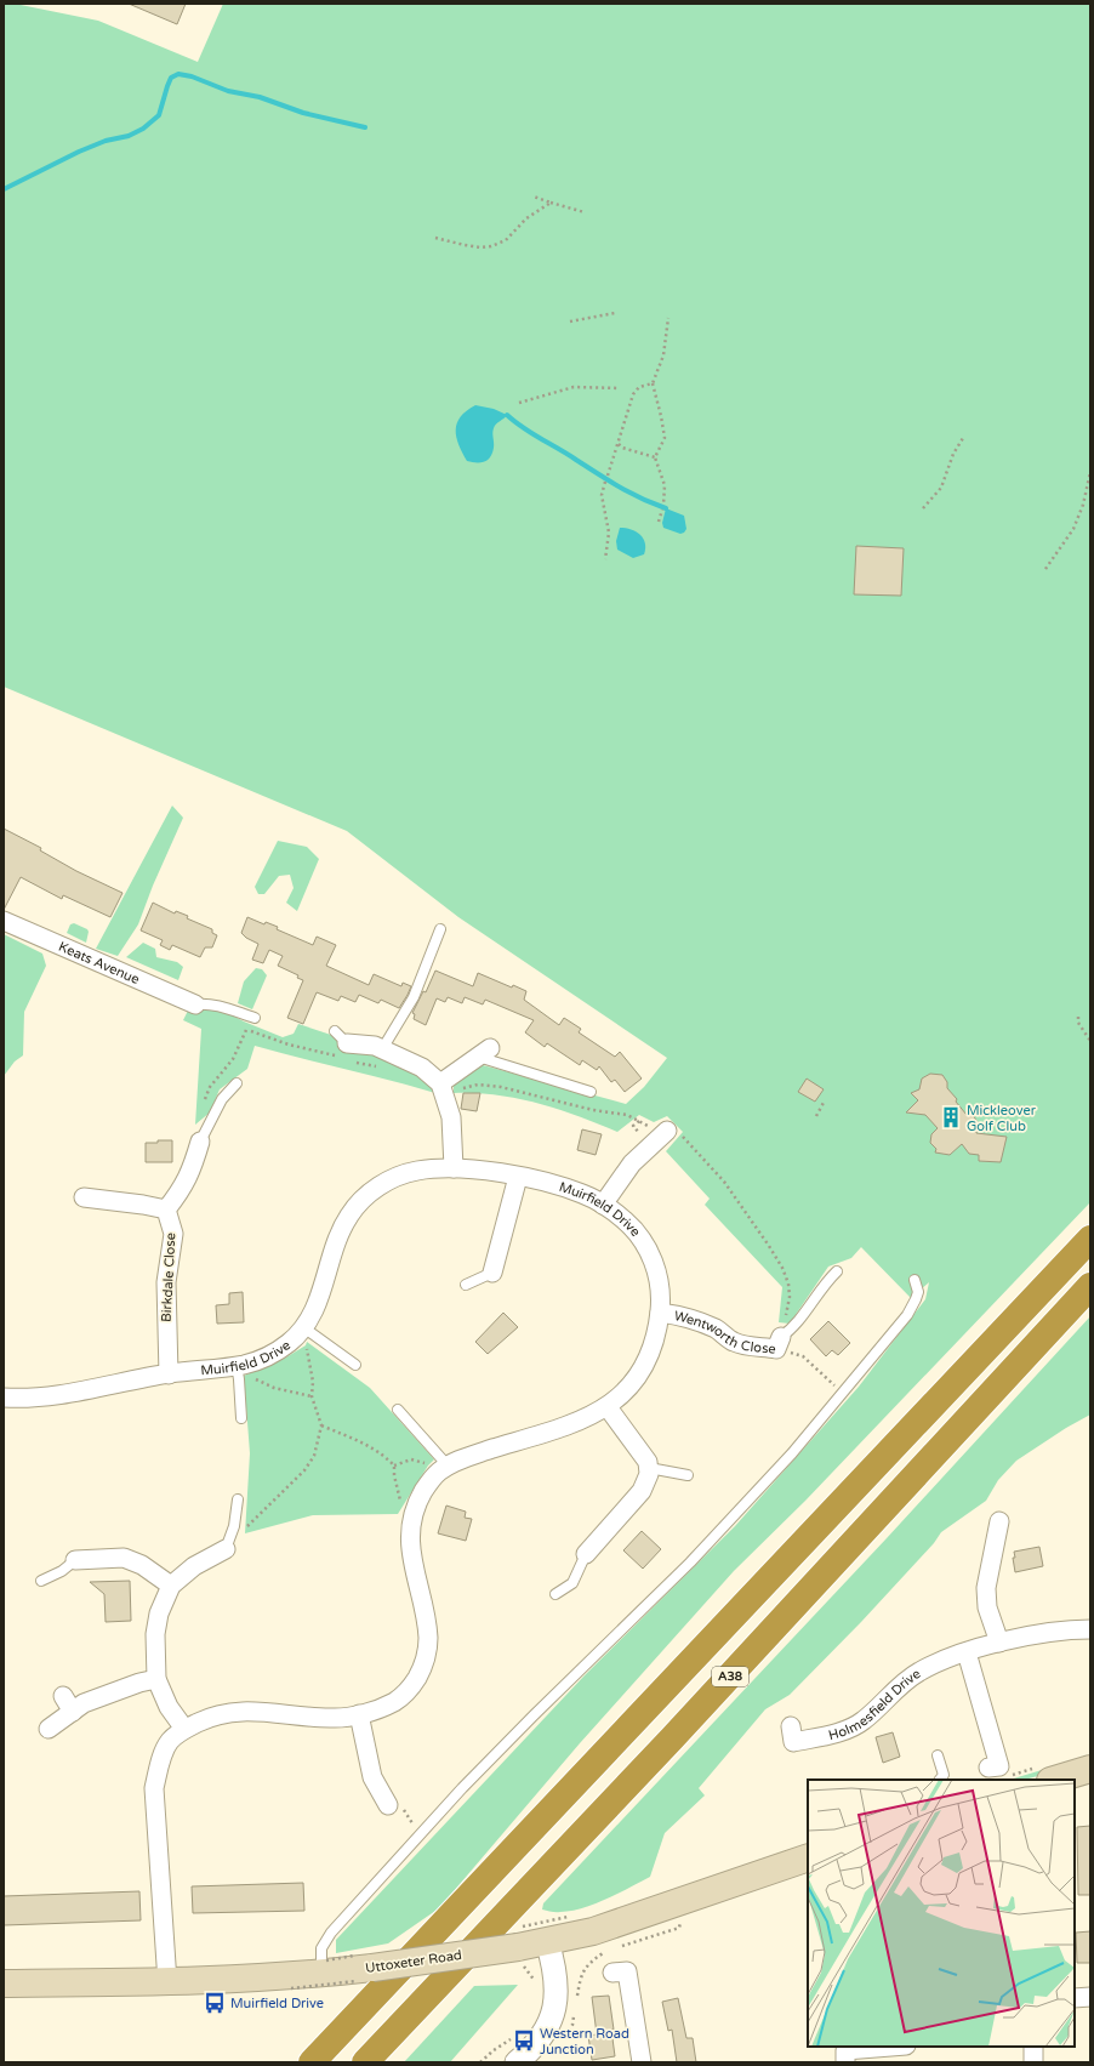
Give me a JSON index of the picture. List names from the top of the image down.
{
  "streets": {
    "highway": ["A38"],
    "main road": ["Uttoxeter Road"],
    "street": [
      "Keats Avenue",
      "Muirfield Drive",
      "Birkdale Close",
      "Wentworth Close",
      "Holmesfield Drive"
    ]
  },
  "crossings": [
    ["Muirfield Drive", "Birkdale Close"],
    ["Muirfield Drive", "Wentworth Close"],
    ["Muirfield Drive", "Uttoxeter Road"]
  ],
  "places": {
    "building": ["Mickleover Golf Club"],
    "bus stop": ["Muirfield Drive", "Western Road Junction"]
  }
}
